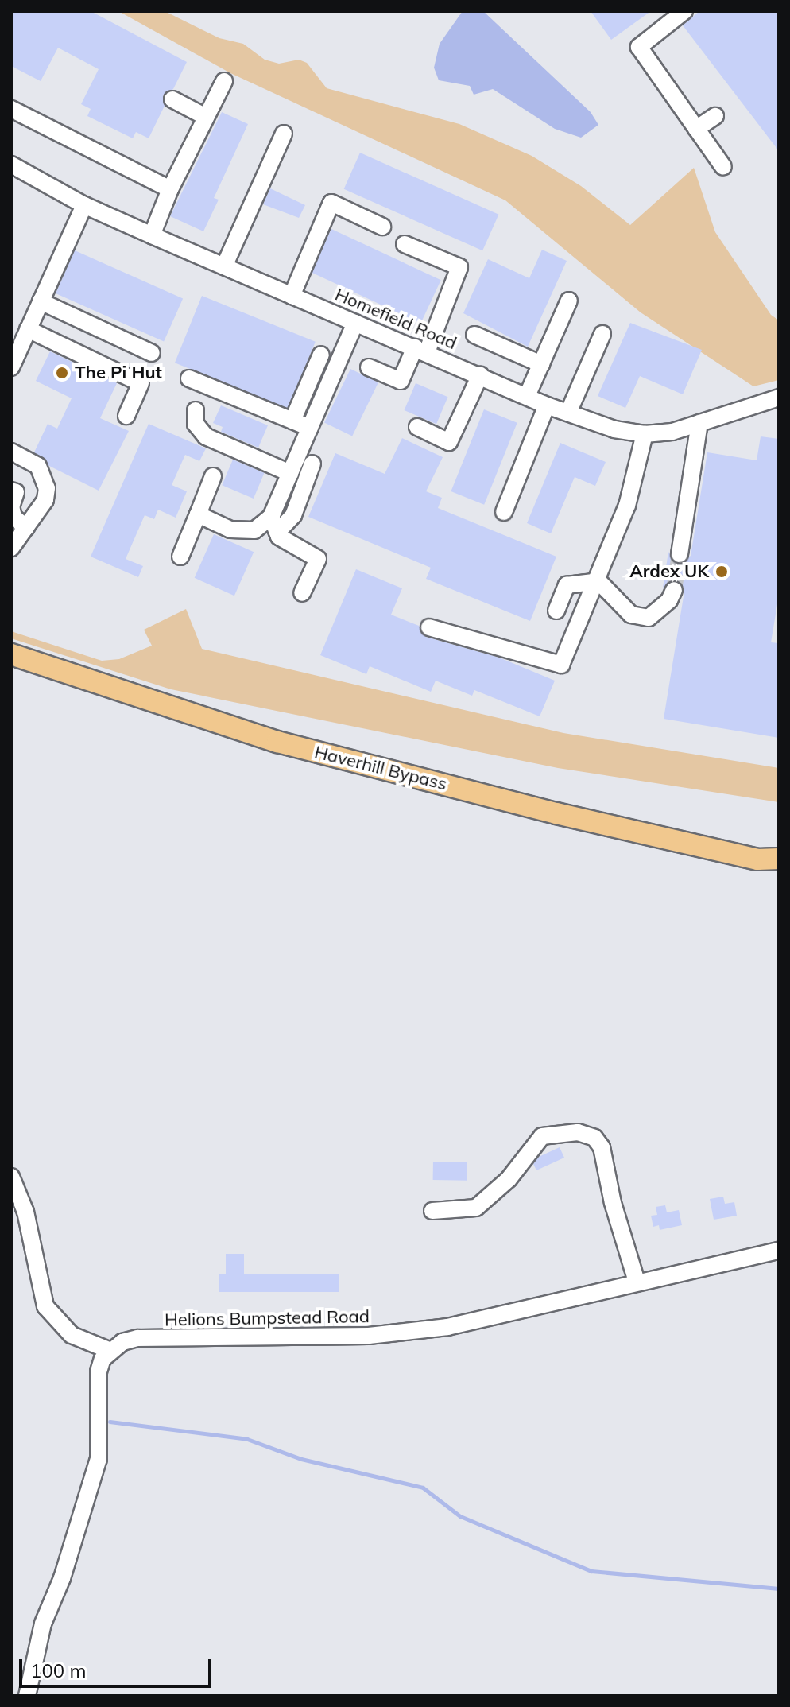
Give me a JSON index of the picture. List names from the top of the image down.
{
  "streets": {
    "main road": ["Haverhill Bypass"],
    "street": ["Homefield Road", "Helions Bumpstead Road"]
  },
  "places": ["The Pi Hut", "Ardex UK"],
  "scale_bar": "100 m"
}
